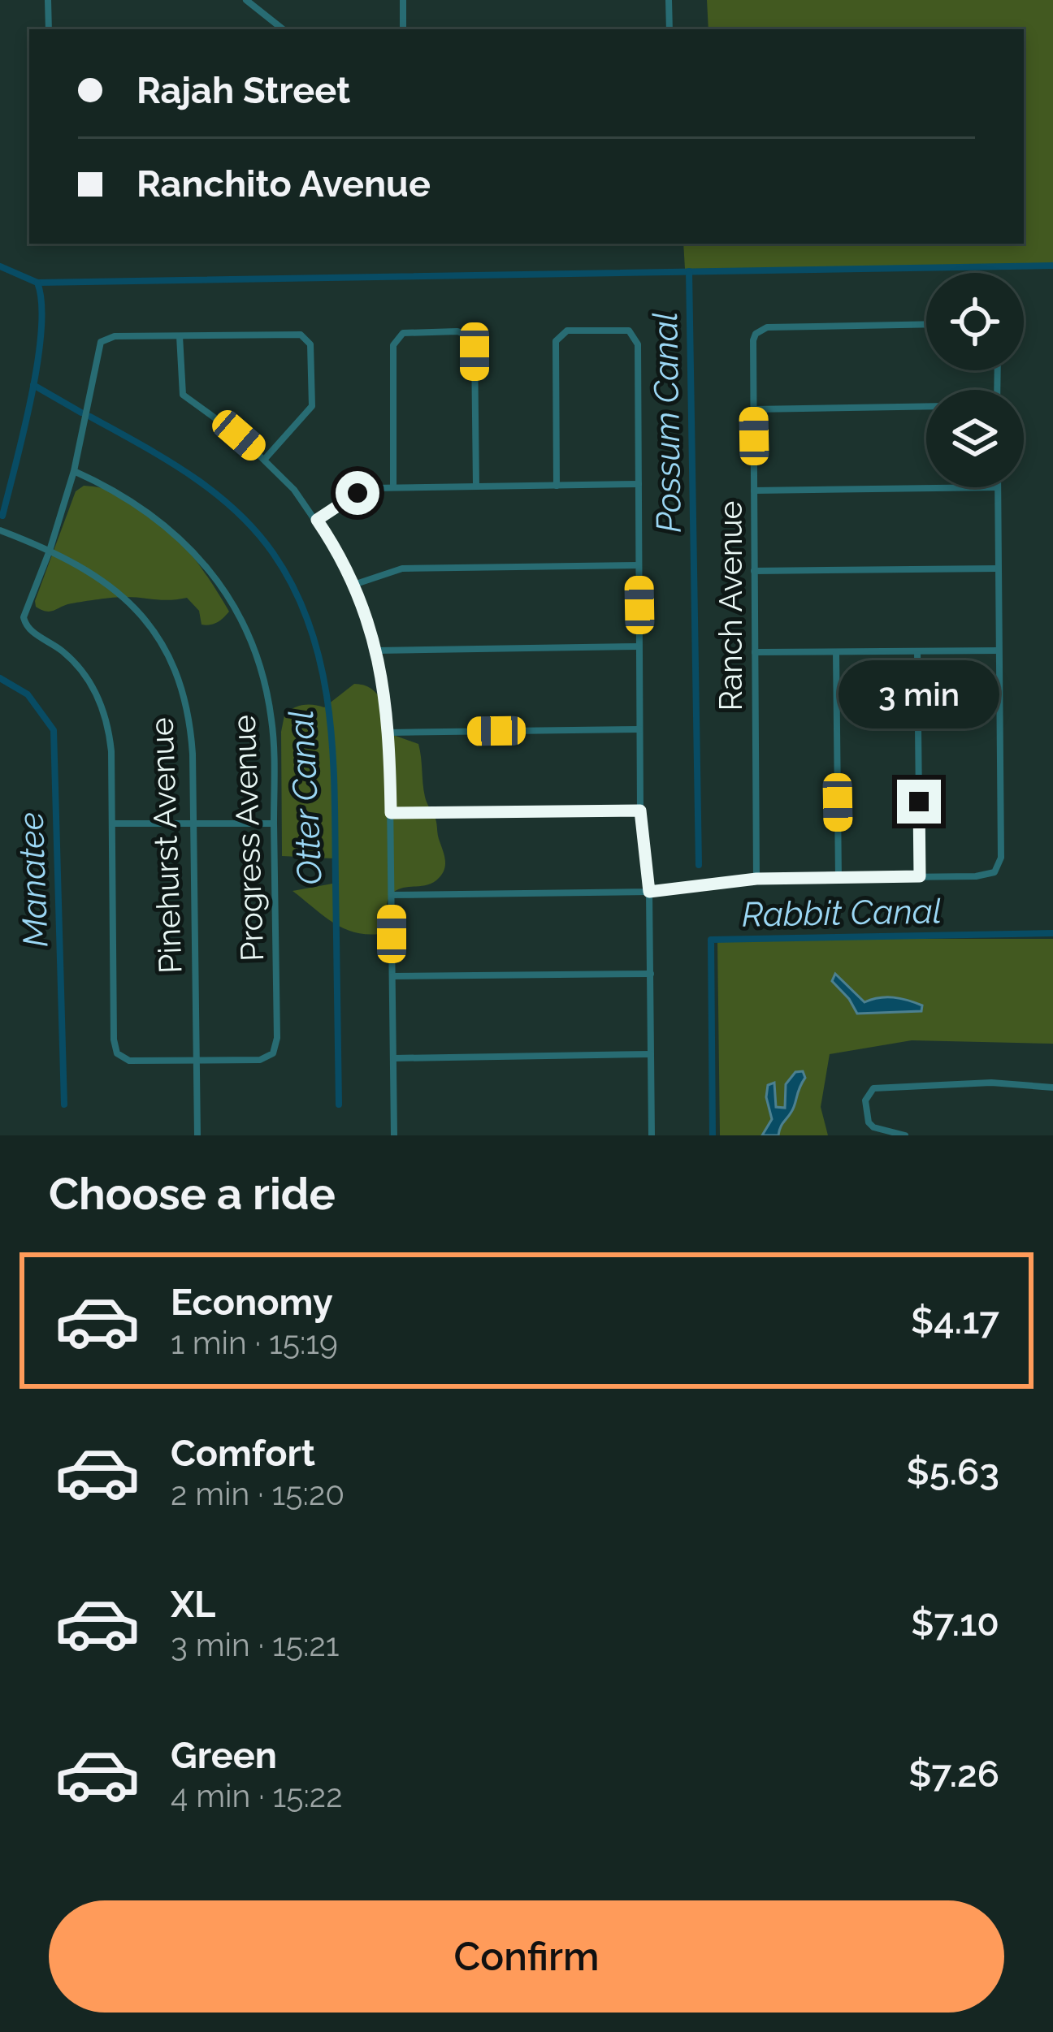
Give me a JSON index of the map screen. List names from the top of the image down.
{
  "streets": {
    "street": ["Ranch Avenue", "Progress Avenue", "Pinehurst Avenue"]
  },
  "crossings": [
    ["Progress Avenue", "Pinehurst Avenue"]
  ],
  "water": [
    "Possum Canal",
    "Otter Canal",
    "Manatee",
    "Rabbit Canal"
  ],
  "page": {
    "banner": ["Rajah Street", "Ranchito Avenue"],
    "bubble": "3 min",
    "heading": "Choose a ride",
    "list": [
      {
        "name": "Economy",
        "note": "1 min · 15:19",
        "value": "$4.17"
      },
      {
        "name": "Comfort",
        "note": "2 min · 15:20",
        "value": "$5.63"
      },
      {
        "name": "XL",
        "note": "3 min · 15:21",
        "value": "$7.10"
      },
      {
        "name": "Green",
        "note": "4 min · 15:22",
        "value": "$7.26"
      }
    ],
    "buttons": "Confirm"
  }
}
